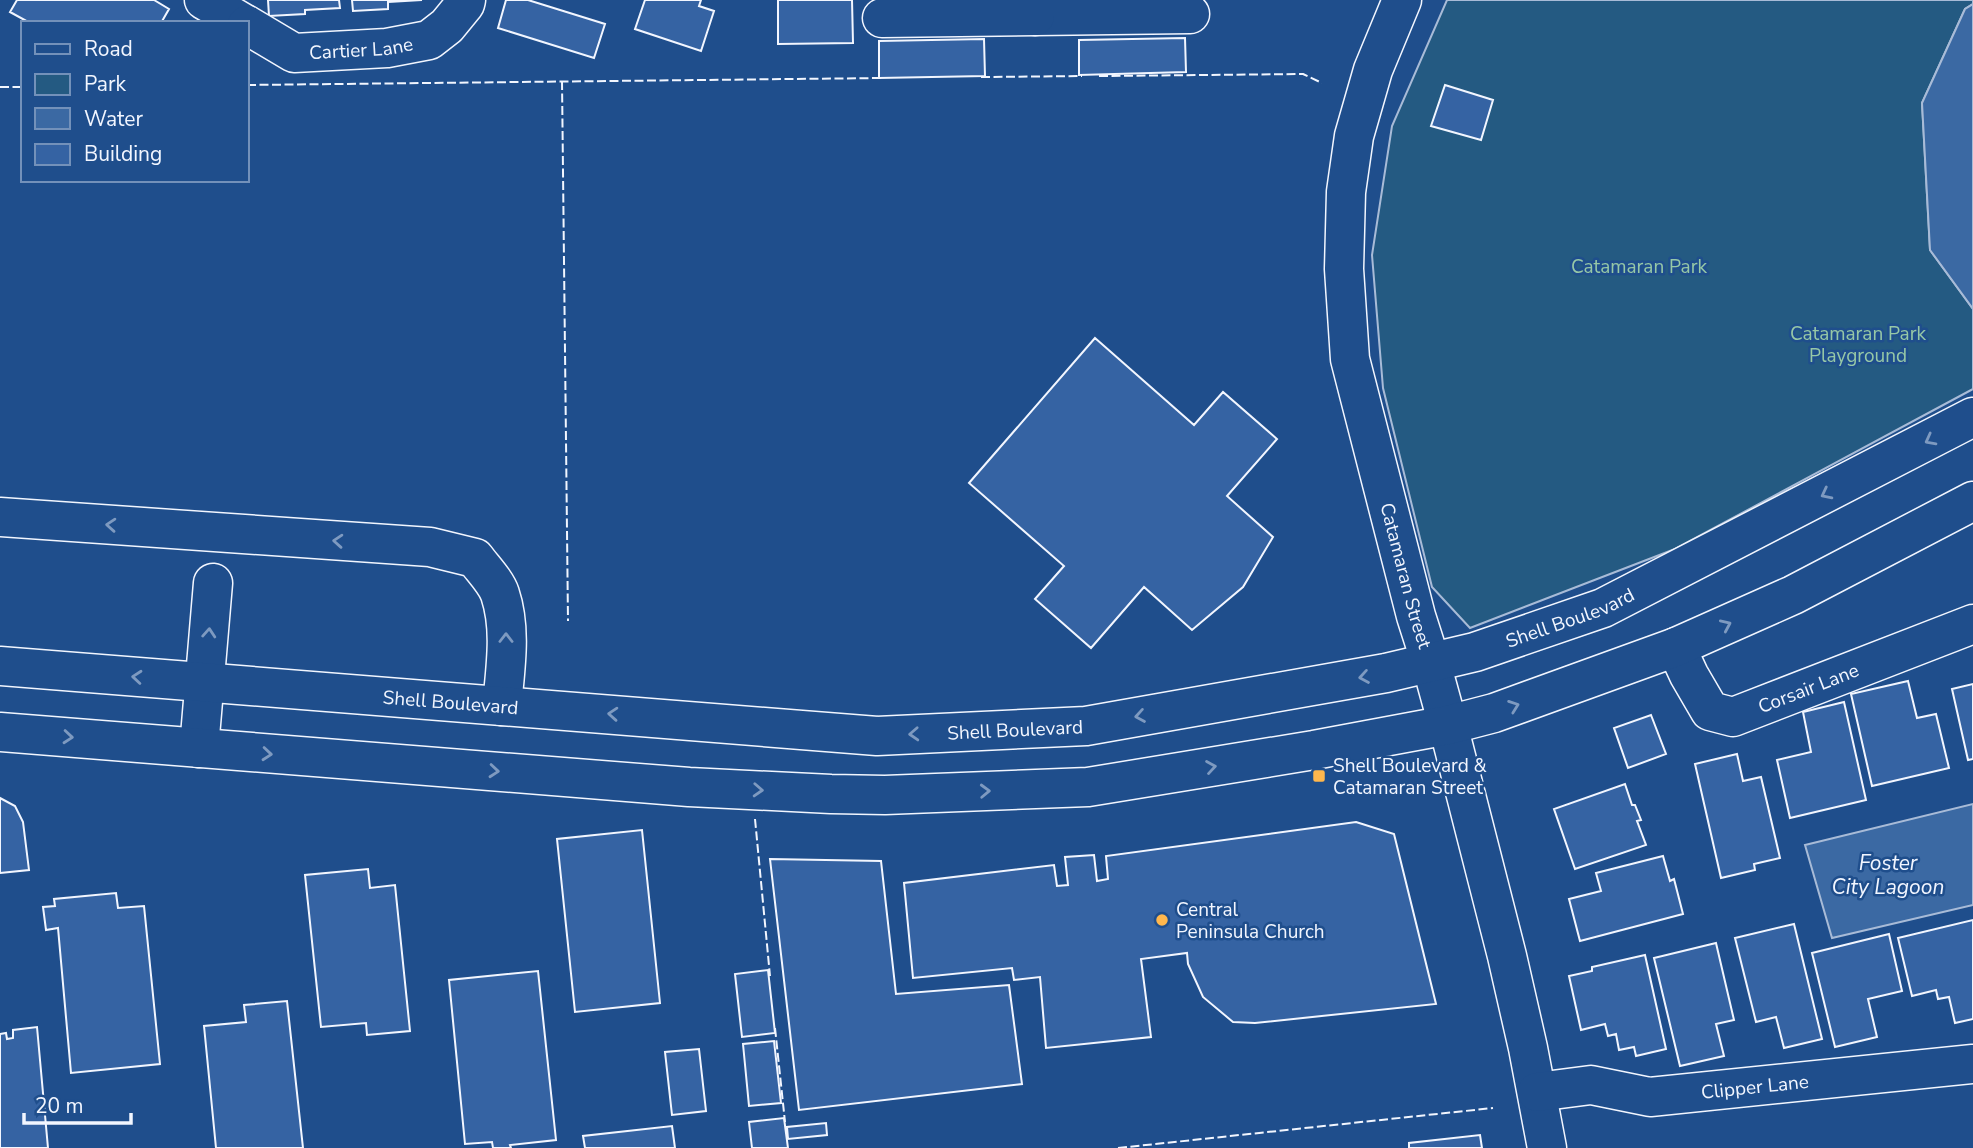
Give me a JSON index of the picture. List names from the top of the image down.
{
  "streets": {
    "main road": [
      "Cartier Lane",
      "Catamaran Street",
      "Shell Boulevard",
      "Corsair Lane",
      "Clipper Lane"
    ]
  },
  "crossings": [
    ["Catamaran Street", "Shell Boulevard"],
    ["Catamaran Street", "Clipper Lane"]
  ],
  "water": ["Foster City Lagoon"],
  "parks": ["Catamaran Park", "Catamaran Park Playground"],
  "places": {
    "transit": ["Shell Boulevard & Catamaran Street"],
    "other": ["Central Peninsula Church"]
  },
  "legend": [
    "Road",
    "Park",
    "Water",
    "Building"
  ],
  "scale_bar": "20 m"
}
